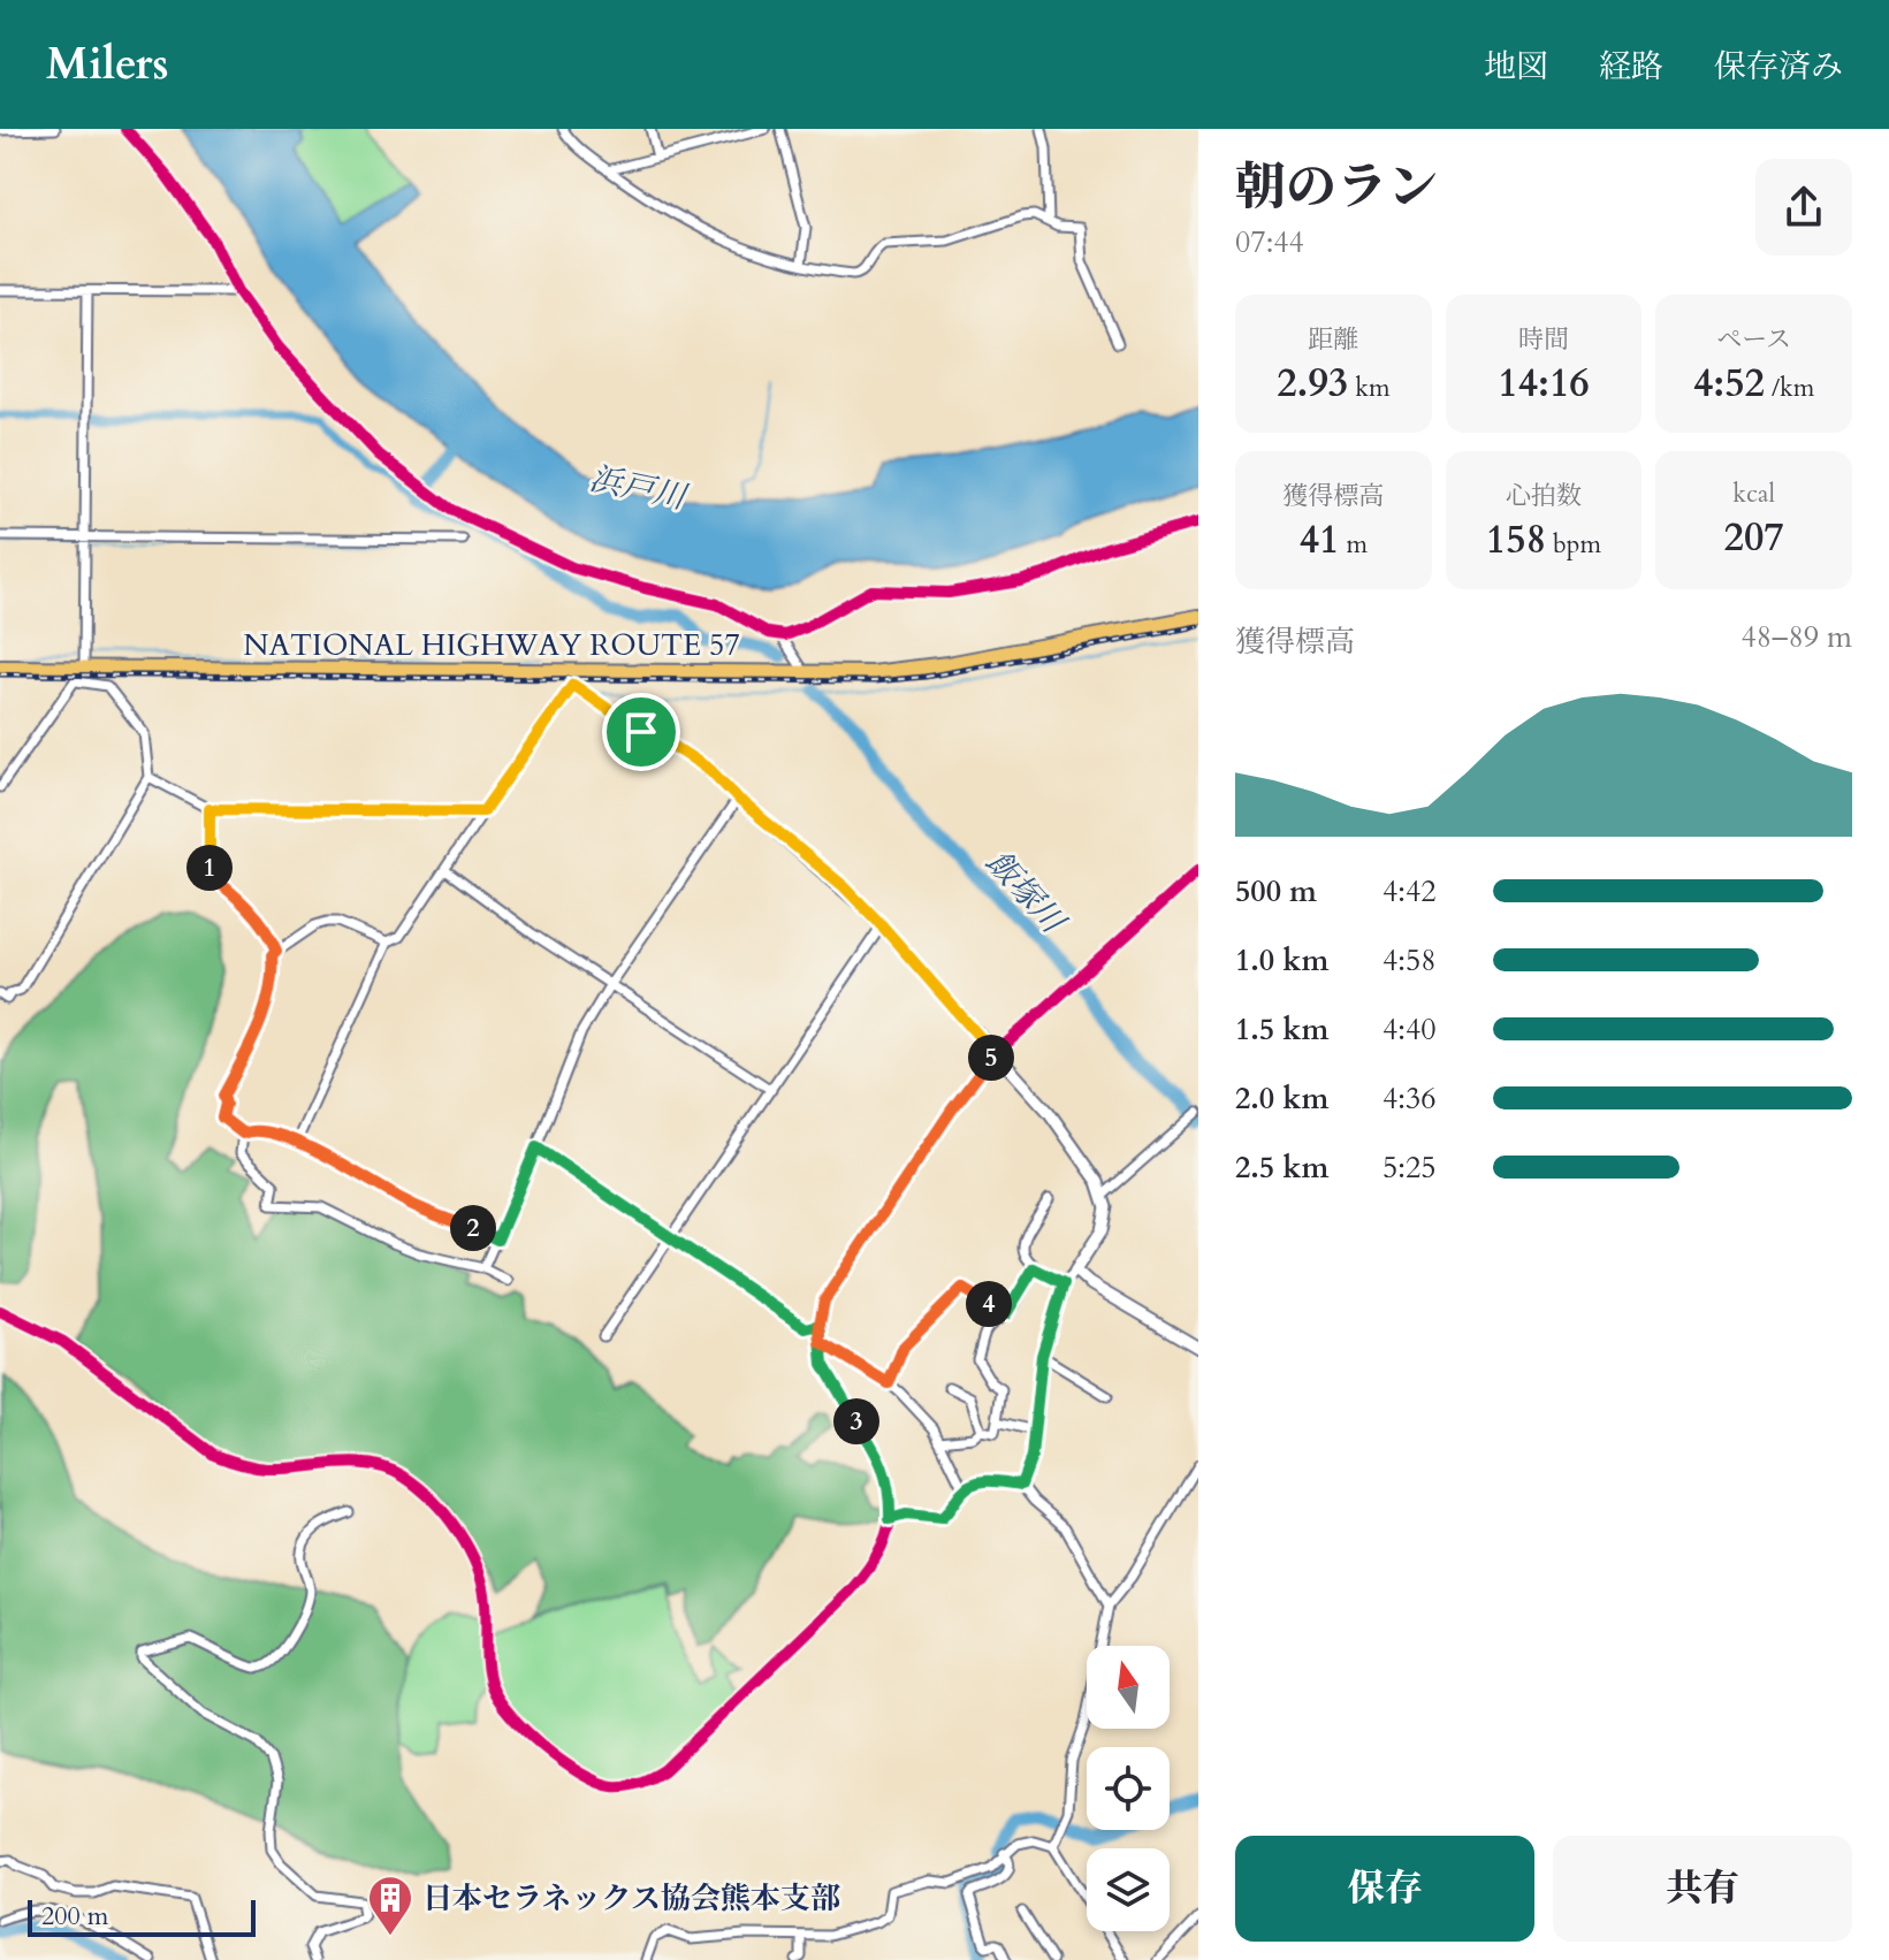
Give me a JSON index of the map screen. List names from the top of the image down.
{
  "streets": {
    "highway": ["NATIONAL HIGHWAY ROUTE 57"]
  },
  "water": ["浜戸川", "飯塚川"],
  "places": {
    "building": ["日本セラネックス協会熊本支部"]
  },
  "scale_bar": "200 m",
  "north": "top",
  "page": {
    "header": "Milers",
    "nav": ["地図", "経路", "保存済み"],
    "heading": ["朝のラン", "07:44"],
    "stats": [
      ["距離", "2.93 km"],
      ["時間", "14:16"],
      ["ペース", "4:52 /km"],
      ["獲得標高", "41 m"],
      ["心拍数", "158 bpm"],
      ["kcal", "207"]
    ],
    "chart": ["獲得標高", "48–89 m"],
    "pins": [
      "1",
      "5",
      "2",
      "4",
      "3"
    ],
    "list": [
      {
        "name": "500 m",
        "note": "4:42"
      },
      {
        "name": "1.0 km",
        "note": "4:58"
      },
      {
        "name": "1.5 km",
        "note": "4:40"
      },
      {
        "name": "2.0 km",
        "note": "4:36"
      },
      {
        "name": "2.5 km",
        "note": "5:25"
      }
    ],
    "buttons": ["保存", "共有"],
    "scale": "200 m"
  }
}
